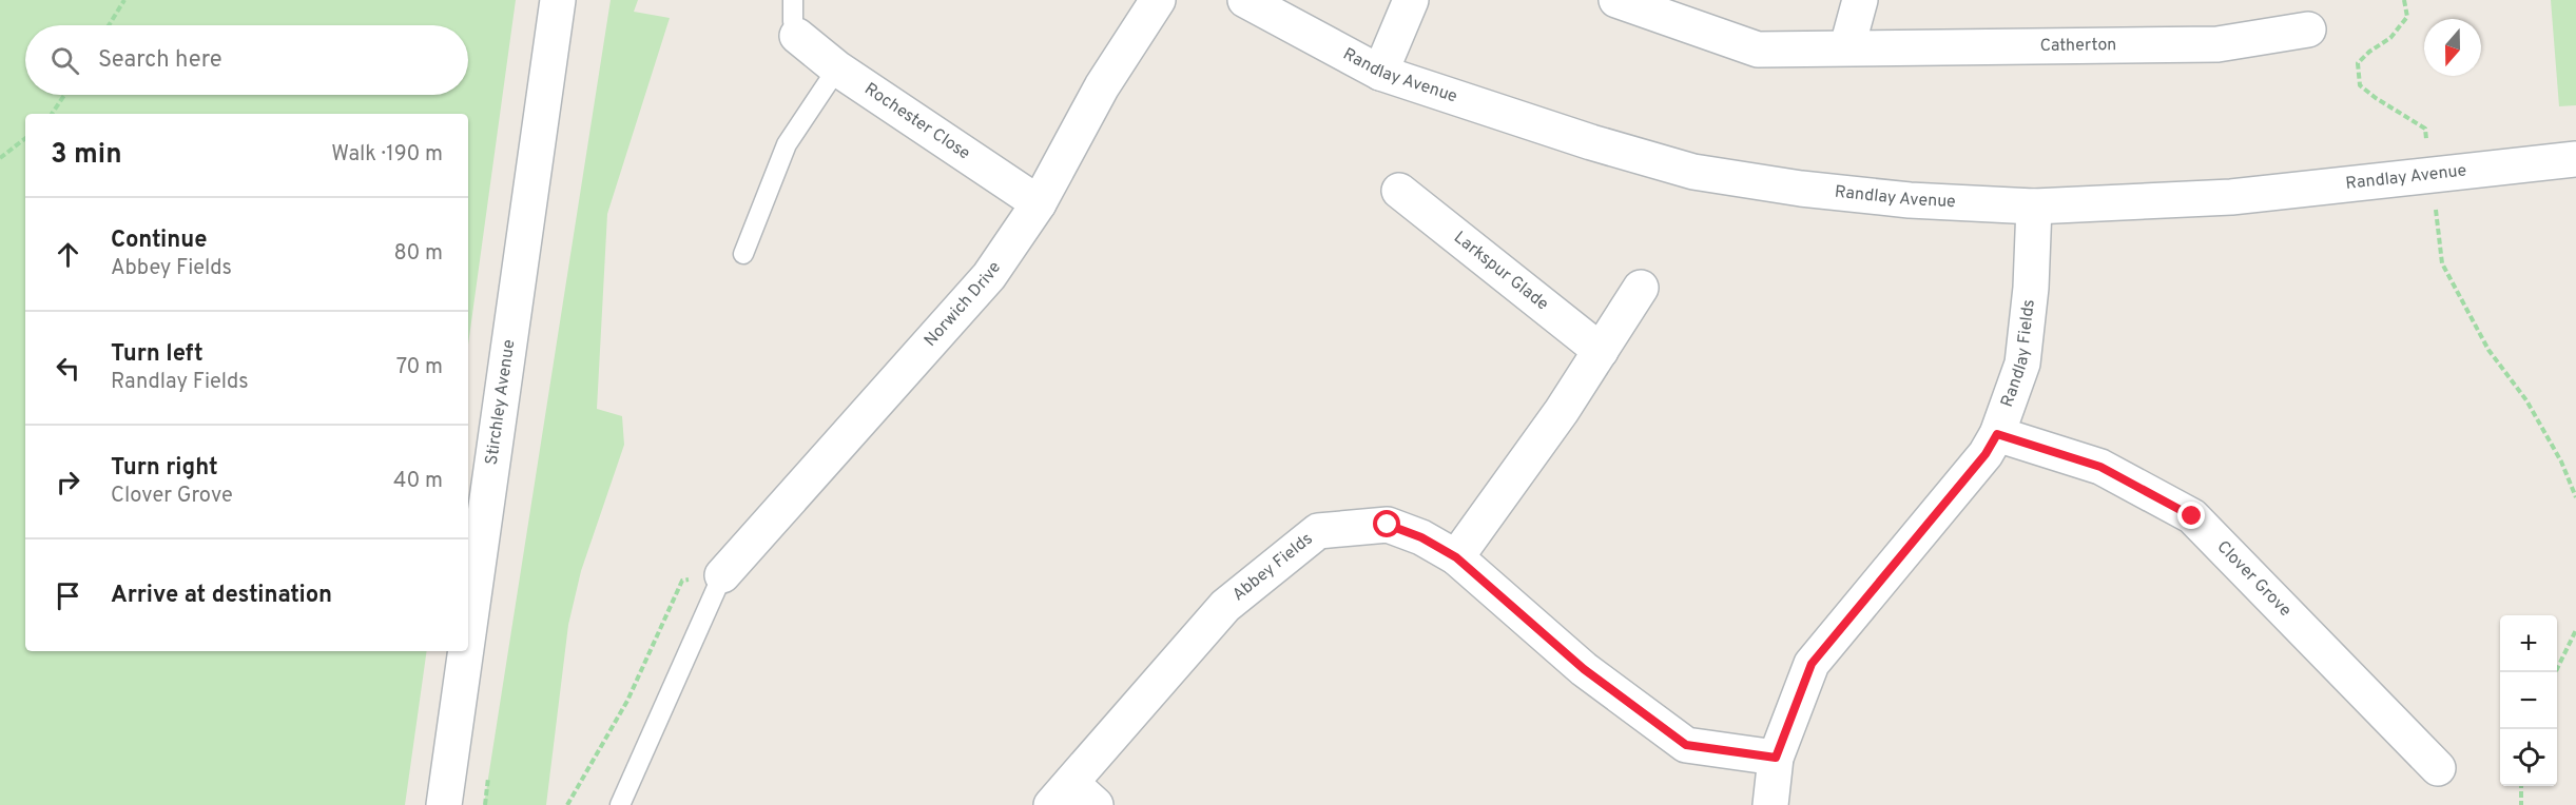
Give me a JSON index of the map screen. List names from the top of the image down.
{
  "streets": {
    "street": [
      "Catherton",
      "Randlay Avenue",
      "Rochester Close",
      "Larkspur Glade",
      "Norwich Drive",
      "Randlay Fields",
      "Stirchley Avenue",
      "Abbey Fields",
      "Clover Grove"
    ]
  },
  "crossings": [
    ["Randlay Avenue", "Randlay Fields"],
    ["Rochester Close", "Norwich Drive"],
    ["Randlay Fields", "Abbey Fields"],
    ["Randlay Fields", "Clover Grove"]
  ],
  "north": "bottom",
  "page": {
    "search": "Search here",
    "heading": ["3 min", "Walk · 190 m"],
    "list": [
      ["Continue", "Abbey Fields", "80 m"],
      ["Turn left", "Randlay Fields", "70 m"],
      ["Turn right", "Clover Grove", "40 m"],
      "Arrive at destination"
    ],
    "map_buttons": ["+", "−"]
  }
}
